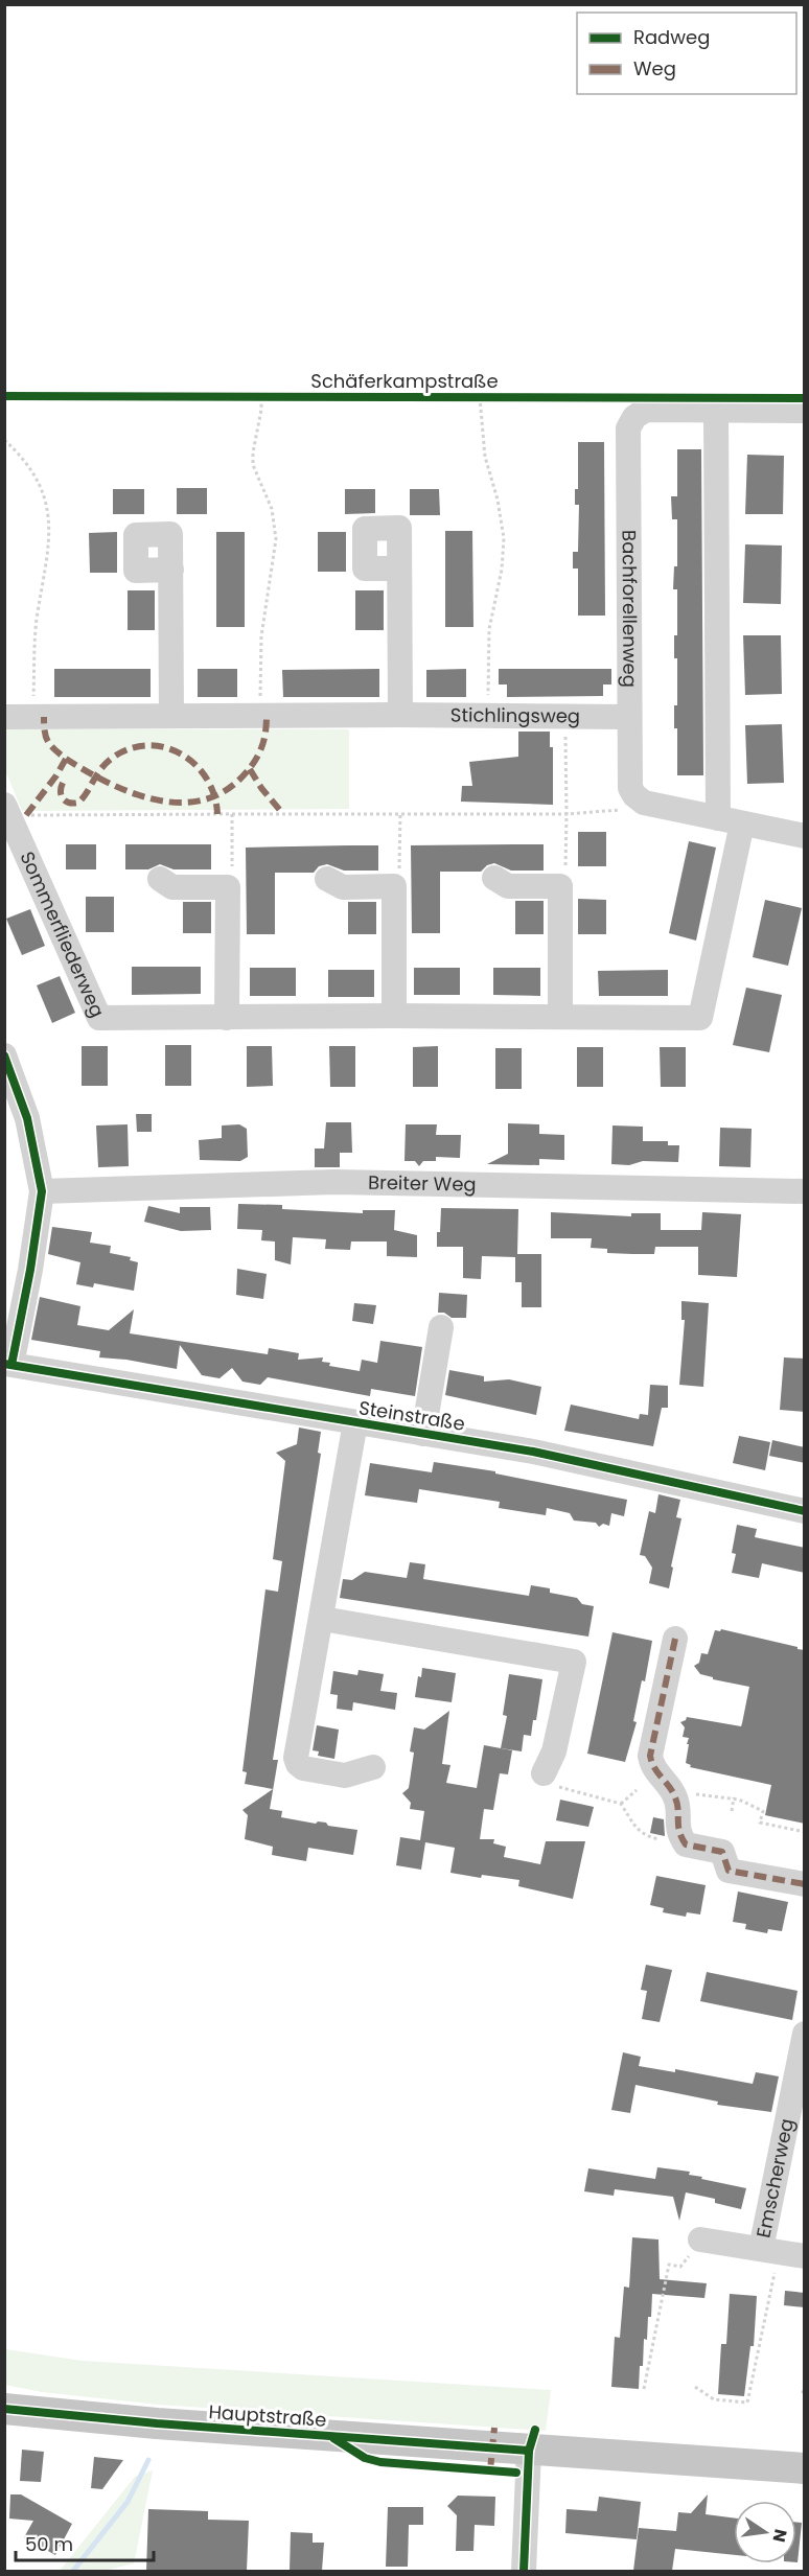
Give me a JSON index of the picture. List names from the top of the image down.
{
  "streets": {
    "main road": ["Hauptstraße"],
    "street": [
      "Bachforellenweg",
      "Stichlingsweg",
      "Sommerfliederweg",
      "Breiter Weg",
      "Steinstraße",
      "Emscherweg"
    ],
    "cycle path": ["Schäferkampstraße"]
  },
  "crossings": [
    ["Bachforellenweg", "Stichlingsweg"],
    ["Breiter Weg", "Steinstraße"]
  ],
  "legend": ["Radweg", "Weg"],
  "scale_bar": "50 m",
  "north": "right"
}
